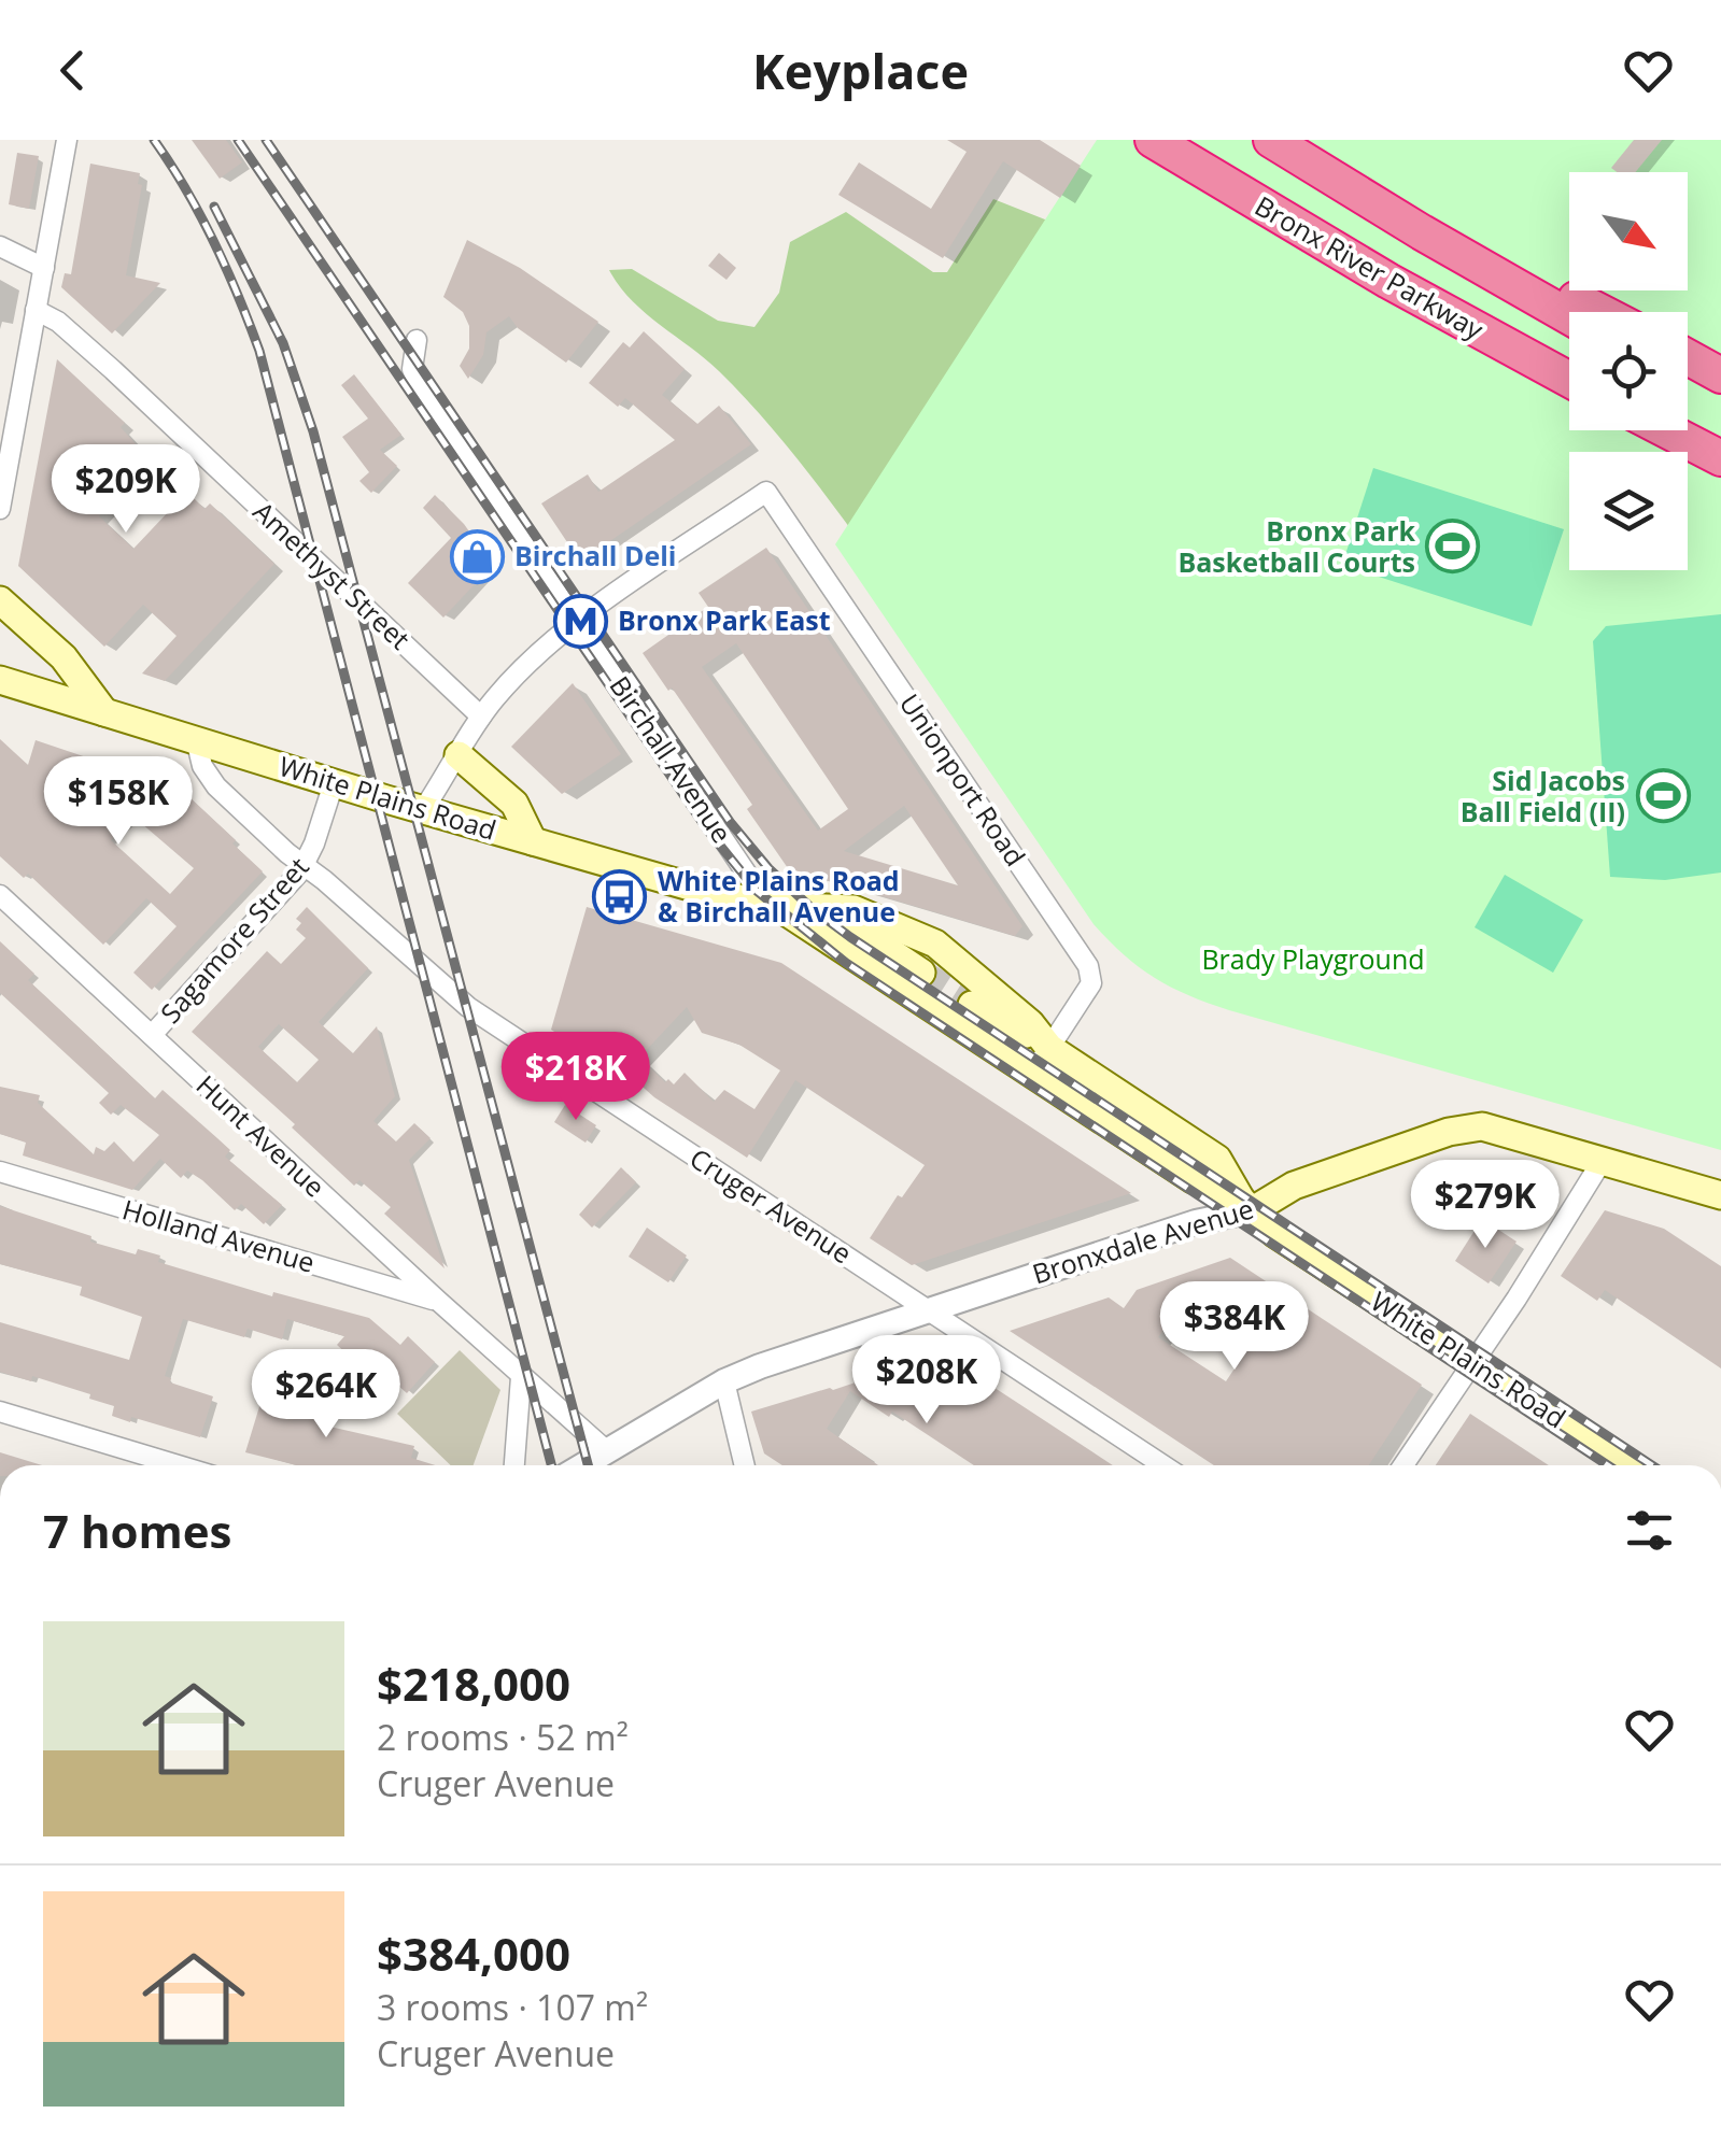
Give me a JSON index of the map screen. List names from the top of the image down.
{
  "streets": {
    "highway": ["Bronx River Parkway"],
    "main road": ["White Plains Road", "Bronxdale Avenue"],
    "street": [
      "Amethyst Street",
      "Birchall Avenue",
      "Unionport Road",
      "Sagamore Street",
      "Hunt Avenue",
      "Cruger Avenue",
      "Holland Avenue"
    ]
  },
  "crossings": [
    ["Birchall Avenue", "Unionport Road"],
    ["Birchall Avenue", "White Plains Road"],
    ["Unionport Road", "White Plains Road"],
    ["White Plains Road", "Sagamore Street"],
    ["White Plains Road", "Cruger Avenue"],
    ["White Plains Road", "Bronxdale Avenue"],
    ["Sagamore Street", "Hunt Avenue"],
    ["Sagamore Street", "Cruger Avenue"],
    ["Hunt Avenue", "Holland Avenue"],
    ["Hunt Avenue", "Bronxdale Avenue"],
    ["Cruger Avenue", "Bronxdale Avenue"]
  ],
  "parks": ["Brady Playground"],
  "places": {
    "sports": ["Bronx Park Basketball Courts", "Sid Jacobs Ball Field (II)"],
    "shop": ["Birchall Deli"],
    "metro station": ["Bronx Park East"],
    "bus stop": ["White Plains Road & Birchall Avenue"]
  },
  "north": "bottom right",
  "page": {
    "header": "Keyplace",
    "price": [
      "$209K",
      "$158K",
      "$218K",
      "$279K",
      "$384K",
      "$208K",
      "$264K"
    ],
    "heading": "7 homes",
    "list": [
      {
        "name": "$218,000",
        "note": "2 rooms · 52 m² · Cruger Avenue"
      },
      {
        "name": "$384,000",
        "note": "3 rooms · 107 m² · Cruger Avenue"
      }
    ]
  }
}
